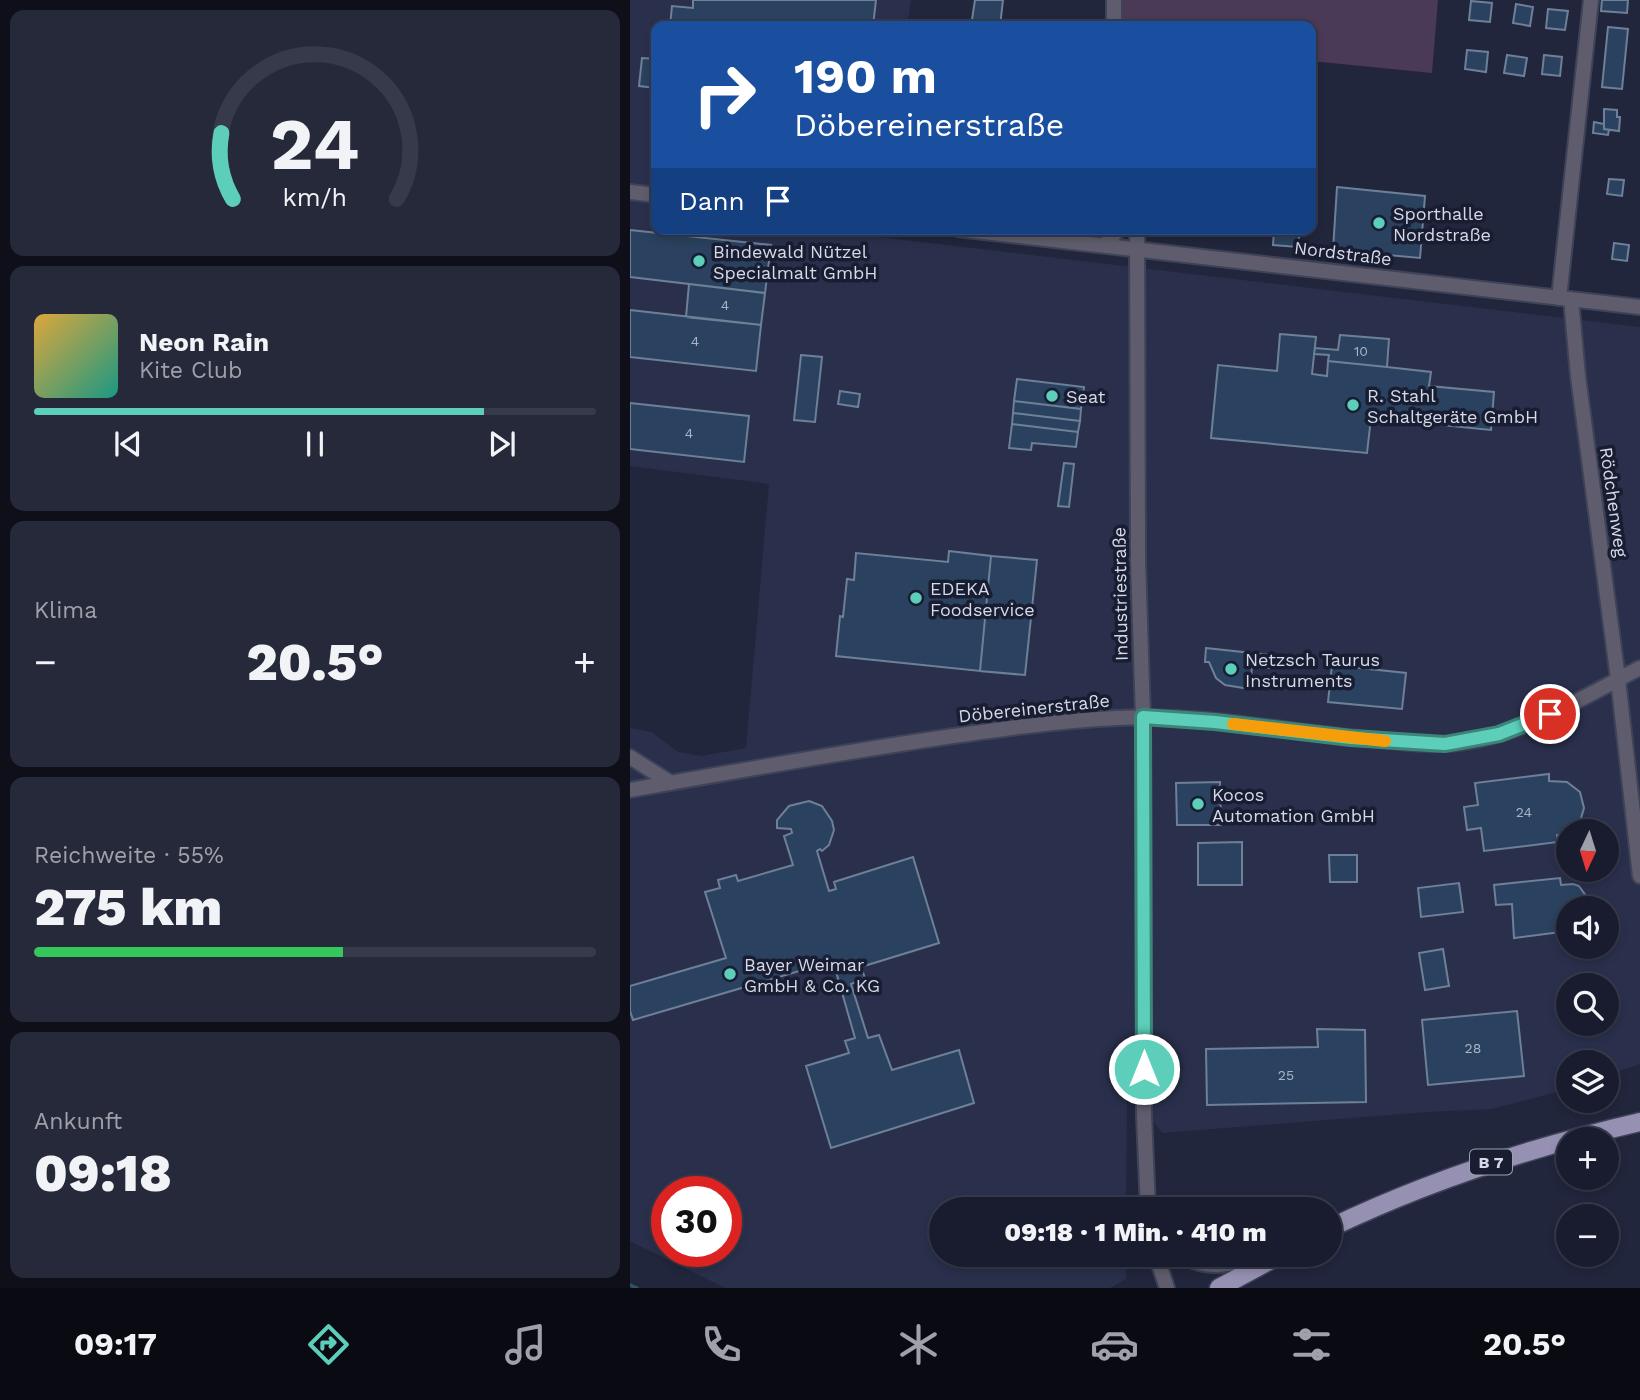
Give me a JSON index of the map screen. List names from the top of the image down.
{
  "streets": {
    "main road": ["B 7"],
    "street": [
      "Nordstraße",
      "Rödchenweg",
      "Industriestraße",
      "Döbereinerstraße"
    ]
  },
  "crossings": [
    ["Nordstraße", "Rödchenweg"],
    ["Nordstraße", "Industriestraße"],
    ["Rödchenweg", "Döbereinerstraße"],
    ["Industriestraße", "Döbereinerstraße"]
  ],
  "places": [
    "Sporthalle Nordstraße",
    "Bindewald Nützel Specialmalt GmbH",
    "Seat",
    "R. Stahl Schaltgeräte GmbH",
    "EDEKA Foodservice",
    "Netzsch Taurus Instruments",
    "Kocos Automation GmbH",
    "Bayer Weimar GmbH & Co. KG"
  ],
  "house_numbers": [
    "4",
    "4",
    "10",
    "4",
    "24",
    "28",
    "25"
  ],
  "north": "bottom",
  "page": {
    "turn": ["190 m", "Döbereinerstraße"],
    "then": "Dann",
    "song": ["Neon Rain", "Kite Club"],
    "tile": [
      "Klima",
      ["Reichweite · 55%", "275 km"],
      ["Ankunft", "09:18"]
    ],
    "heat": ["−", "20.5°", "+"],
    "map_buttons": ["+", "−"],
    "limit": "30",
    "trip": "09:18 · 1 Min. · 410 m",
    "tabs": ["09:17", "20.5°"],
    "gauge": ["24", "km/h"]
  }
}
